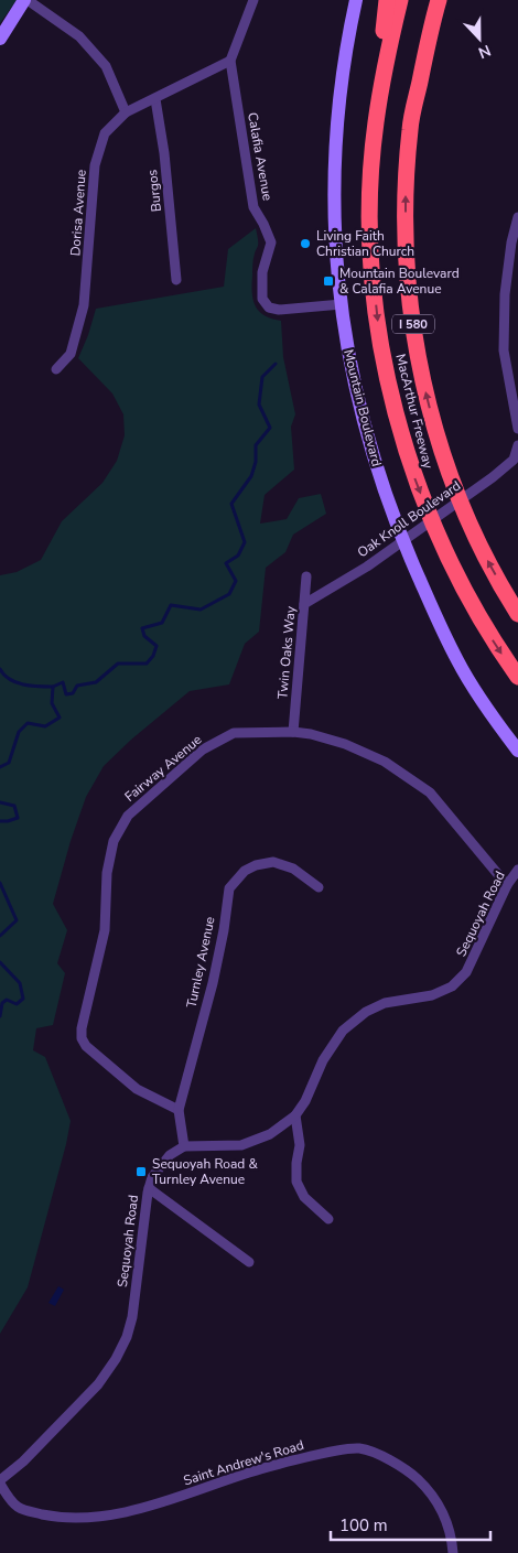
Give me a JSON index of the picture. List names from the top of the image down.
{
  "streets": {
    "highway": ["I 580", "MacArthur Freeway"],
    "street": [
      "Calafia Avenue",
      "Burgos",
      "Dorisa Avenue",
      "Mountain Boulevard",
      "Oak Knoll Boulevard",
      "Twin Oaks Way",
      "Fairway Avenue",
      "Sequoyah Road",
      "Turnley Avenue",
      "Saint Andrew's Road"
    ]
  },
  "crossings": [
    ["Calafia Avenue", "Dorisa Avenue"],
    ["Calafia Avenue", "Mountain Boulevard"],
    ["Burgos", "Dorisa Avenue"],
    ["Oak Knoll Boulevard", "Twin Oaks Way"],
    ["Twin Oaks Way", "Fairway Avenue"],
    ["Fairway Avenue", "Sequoyah Road"],
    ["Fairway Avenue", "Turnley Avenue"],
    ["Sequoyah Road", "Turnley Avenue"],
    ["Sequoyah Road", "Saint Andrew's Road"]
  ],
  "places": {
    "other": ["Living Faith Christian Church"],
    "transit": ["Mountain Boulevard & Calafia Avenue", "Sequoyah Road & Turnley Avenue"]
  },
  "scale_bar": "100 m",
  "north": "bottom"
}
